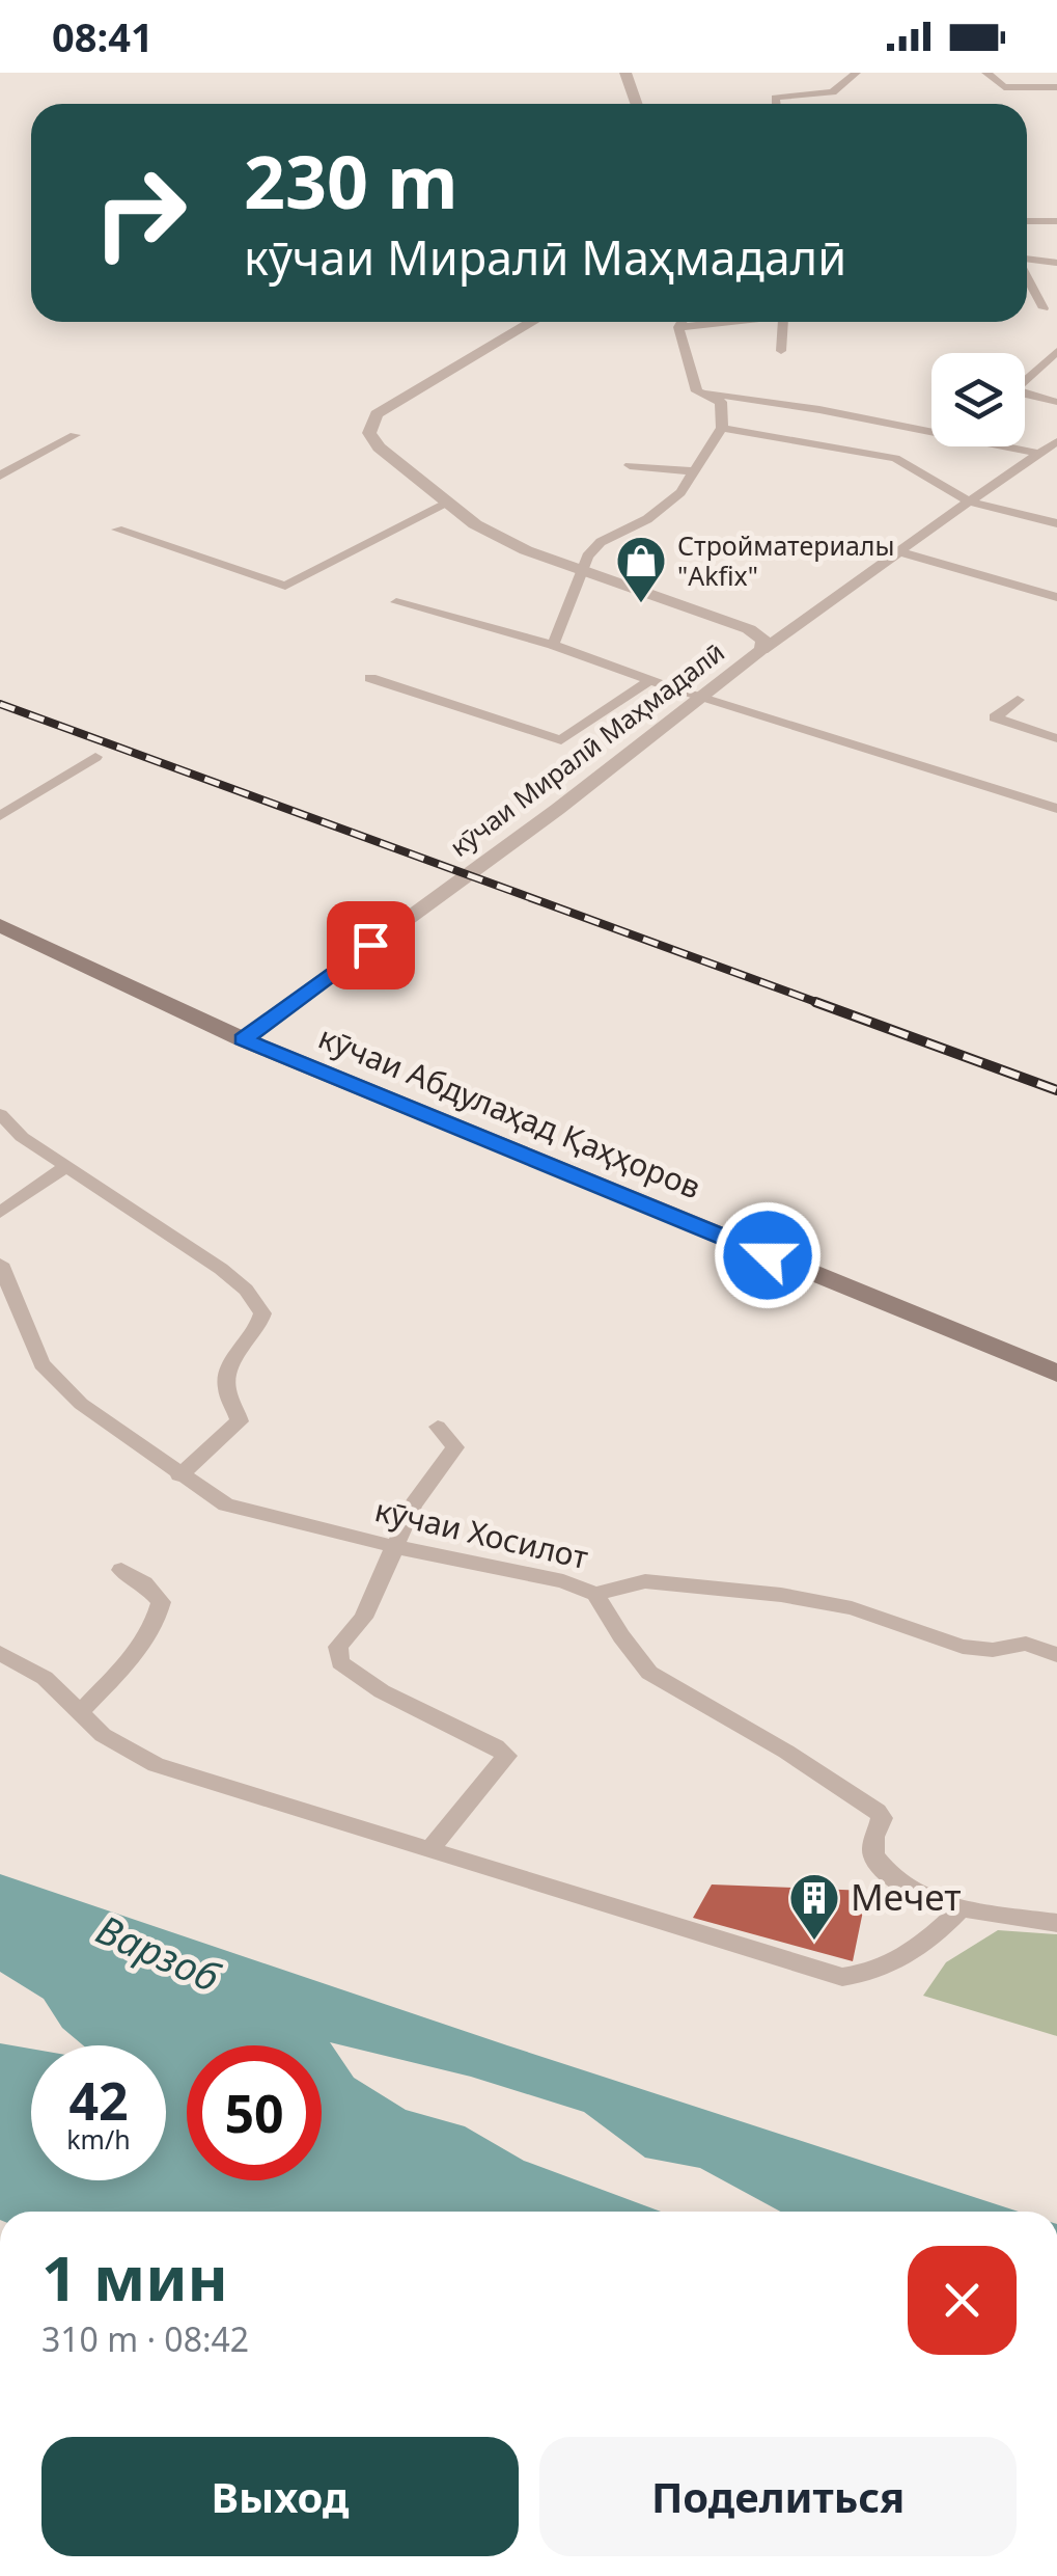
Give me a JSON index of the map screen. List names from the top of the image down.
{
  "streets": {
    "main road": ["кӯчаи Абдулаҳад Қаҳҳоров"],
    "street": ["кӯчаи Миралӣ Маҳмадалӣ", "кӯчаи Хосилот"]
  },
  "crossings": [
    ["кӯчаи Миралӣ Маҳмадалӣ", "кӯчаи Абдулаҳад Қаҳҳоров"]
  ],
  "water": ["Варзоб"],
  "places": {
    "shop": ["Стройматериалы \"Akfix\""],
    "building": ["Мечет"]
  },
  "page": {
    "status": "08:41",
    "turn": ["230 m", "кӯчаи Миралӣ Маҳмадалӣ"],
    "speed": "42 km/h",
    "limit": "50",
    "heading": ["1 мин", "310 m · 08:42"],
    "buttons": ["Выход", "Поделиться"]
  }
}
